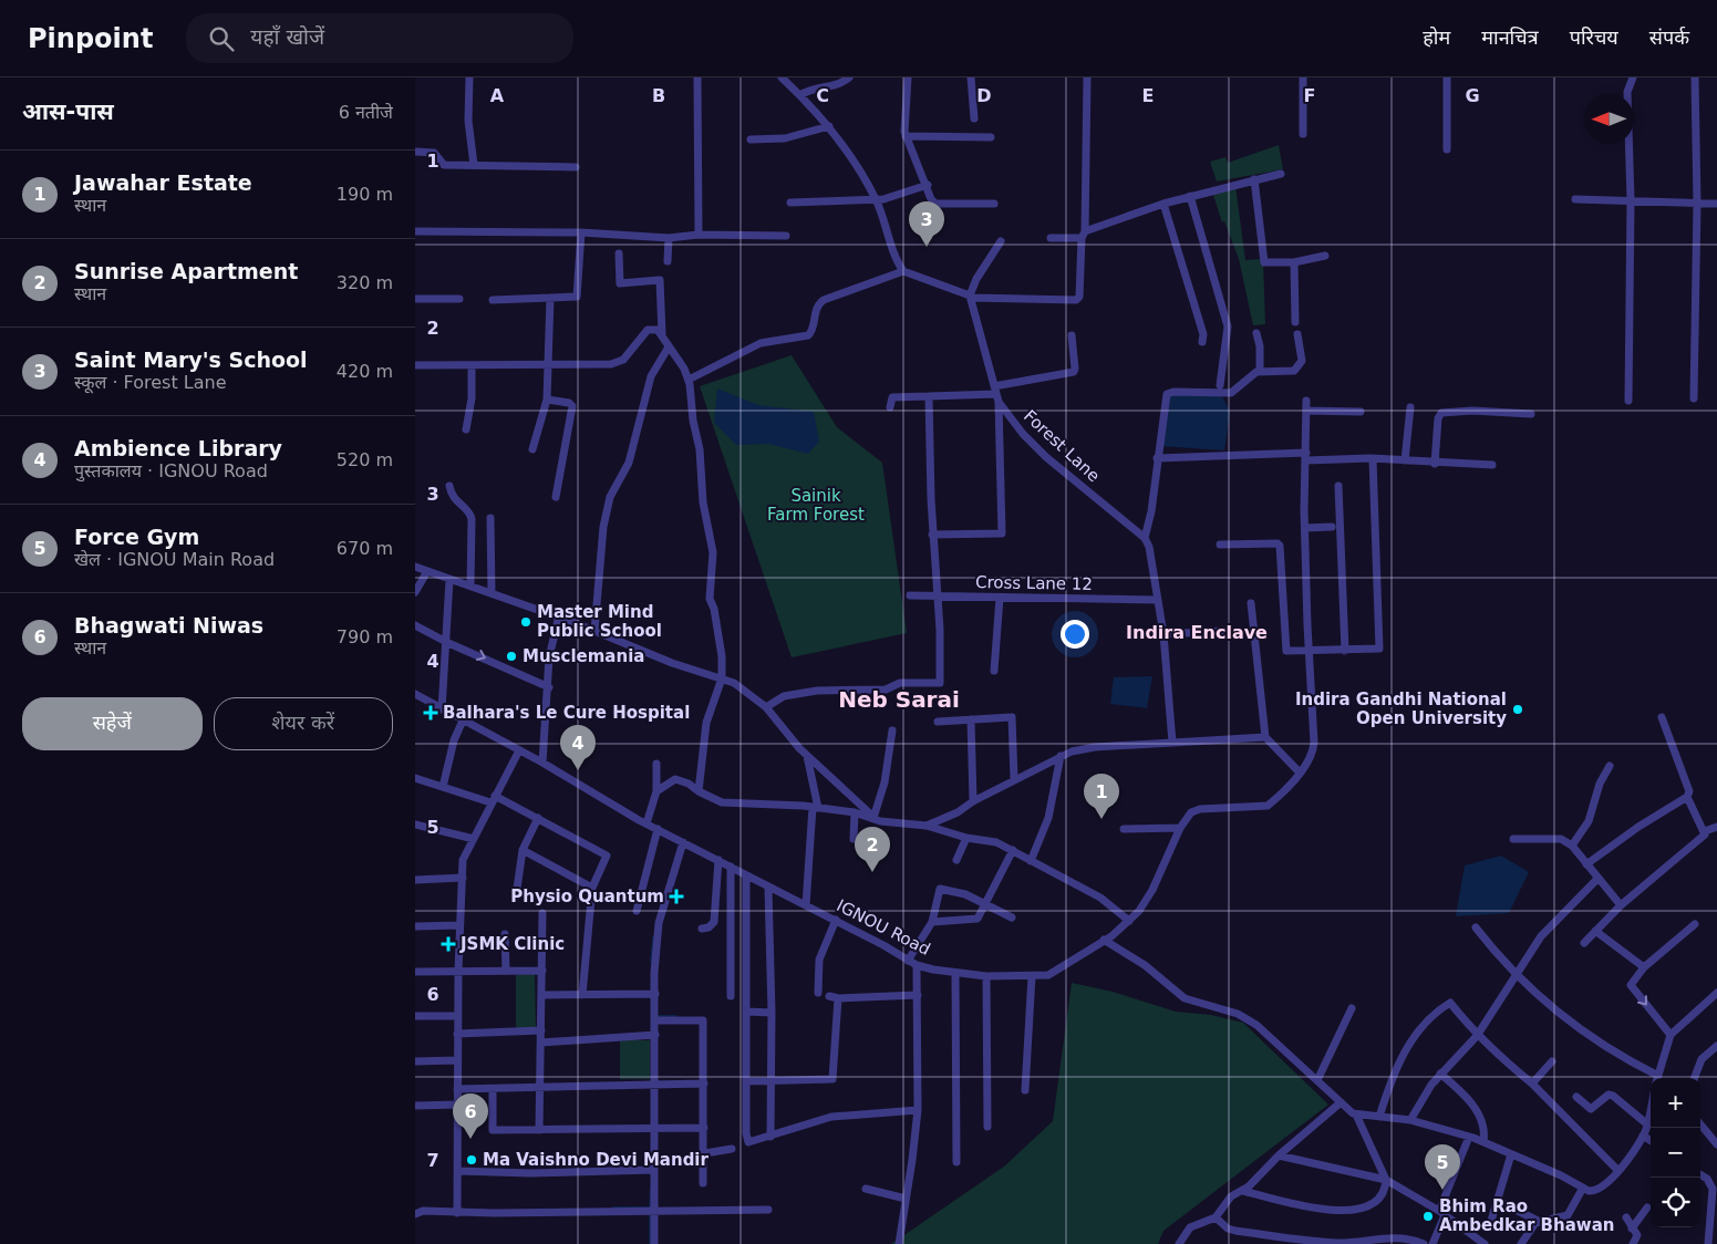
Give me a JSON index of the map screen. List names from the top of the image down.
{
  "streets": {
    "street": ["Forest Lane", "Cross Lane 12", "IGNOU Road"]
  },
  "districts": ["Indira Enclave", "Neb Sarai"],
  "parks": ["Sainik Farm Forest"],
  "places": {
    "other": [
      "Master Mind Public School",
      "Musclemania",
      "Indira Gandhi National Open University",
      "Ma Vaishno Devi Mandir",
      "Bhim Rao Ambedkar Bhawan"
    ],
    "health": ["Balhara's Le Cure Hospital", "Physio Quantum", "JSMK Clinic"]
  },
  "north": "left",
  "page": {
    "header": "Pinpoint",
    "search": "यहाँ खोजें",
    "nav": [
      "होम",
      "मानचित्र",
      "परिचय",
      "संपर्क"
    ],
    "heading": ["आस-पास", "6 नतीजे"],
    "list": [
      {
        "mark": "1",
        "name": "Jawahar Estate",
        "note": "स्थान",
        "value": "190 m"
      },
      {
        "mark": "2",
        "name": "Sunrise Apartment",
        "note": "स्थान",
        "value": "320 m"
      },
      {
        "mark": "3",
        "name": "Saint Mary's School",
        "note": "स्कूल · Forest Lane",
        "value": "420 m"
      },
      {
        "mark": "4",
        "name": "Ambience Library",
        "note": "पुस्तकालय · IGNOU Road",
        "value": "520 m"
      },
      {
        "mark": "5",
        "name": "Force Gym",
        "note": "खेल · IGNOU Main Road",
        "value": "670 m"
      },
      {
        "mark": "6",
        "name": "Bhagwati Niwas",
        "note": "स्थान",
        "value": "790 m"
      }
    ],
    "pins": [
      "3",
      "4",
      "1",
      "2",
      "6",
      "5"
    ],
    "buttons": ["सहेजें", "शेयर करें"],
    "map_buttons": ["+", "−"]
  },
  "grid": {
    "columns": [
      "A",
      "B",
      "C",
      "D",
      "E",
      "F",
      "G"
    ],
    "rows": [
      "1",
      "2",
      "3",
      "4",
      "5",
      "6",
      "7"
    ]
  }
}
